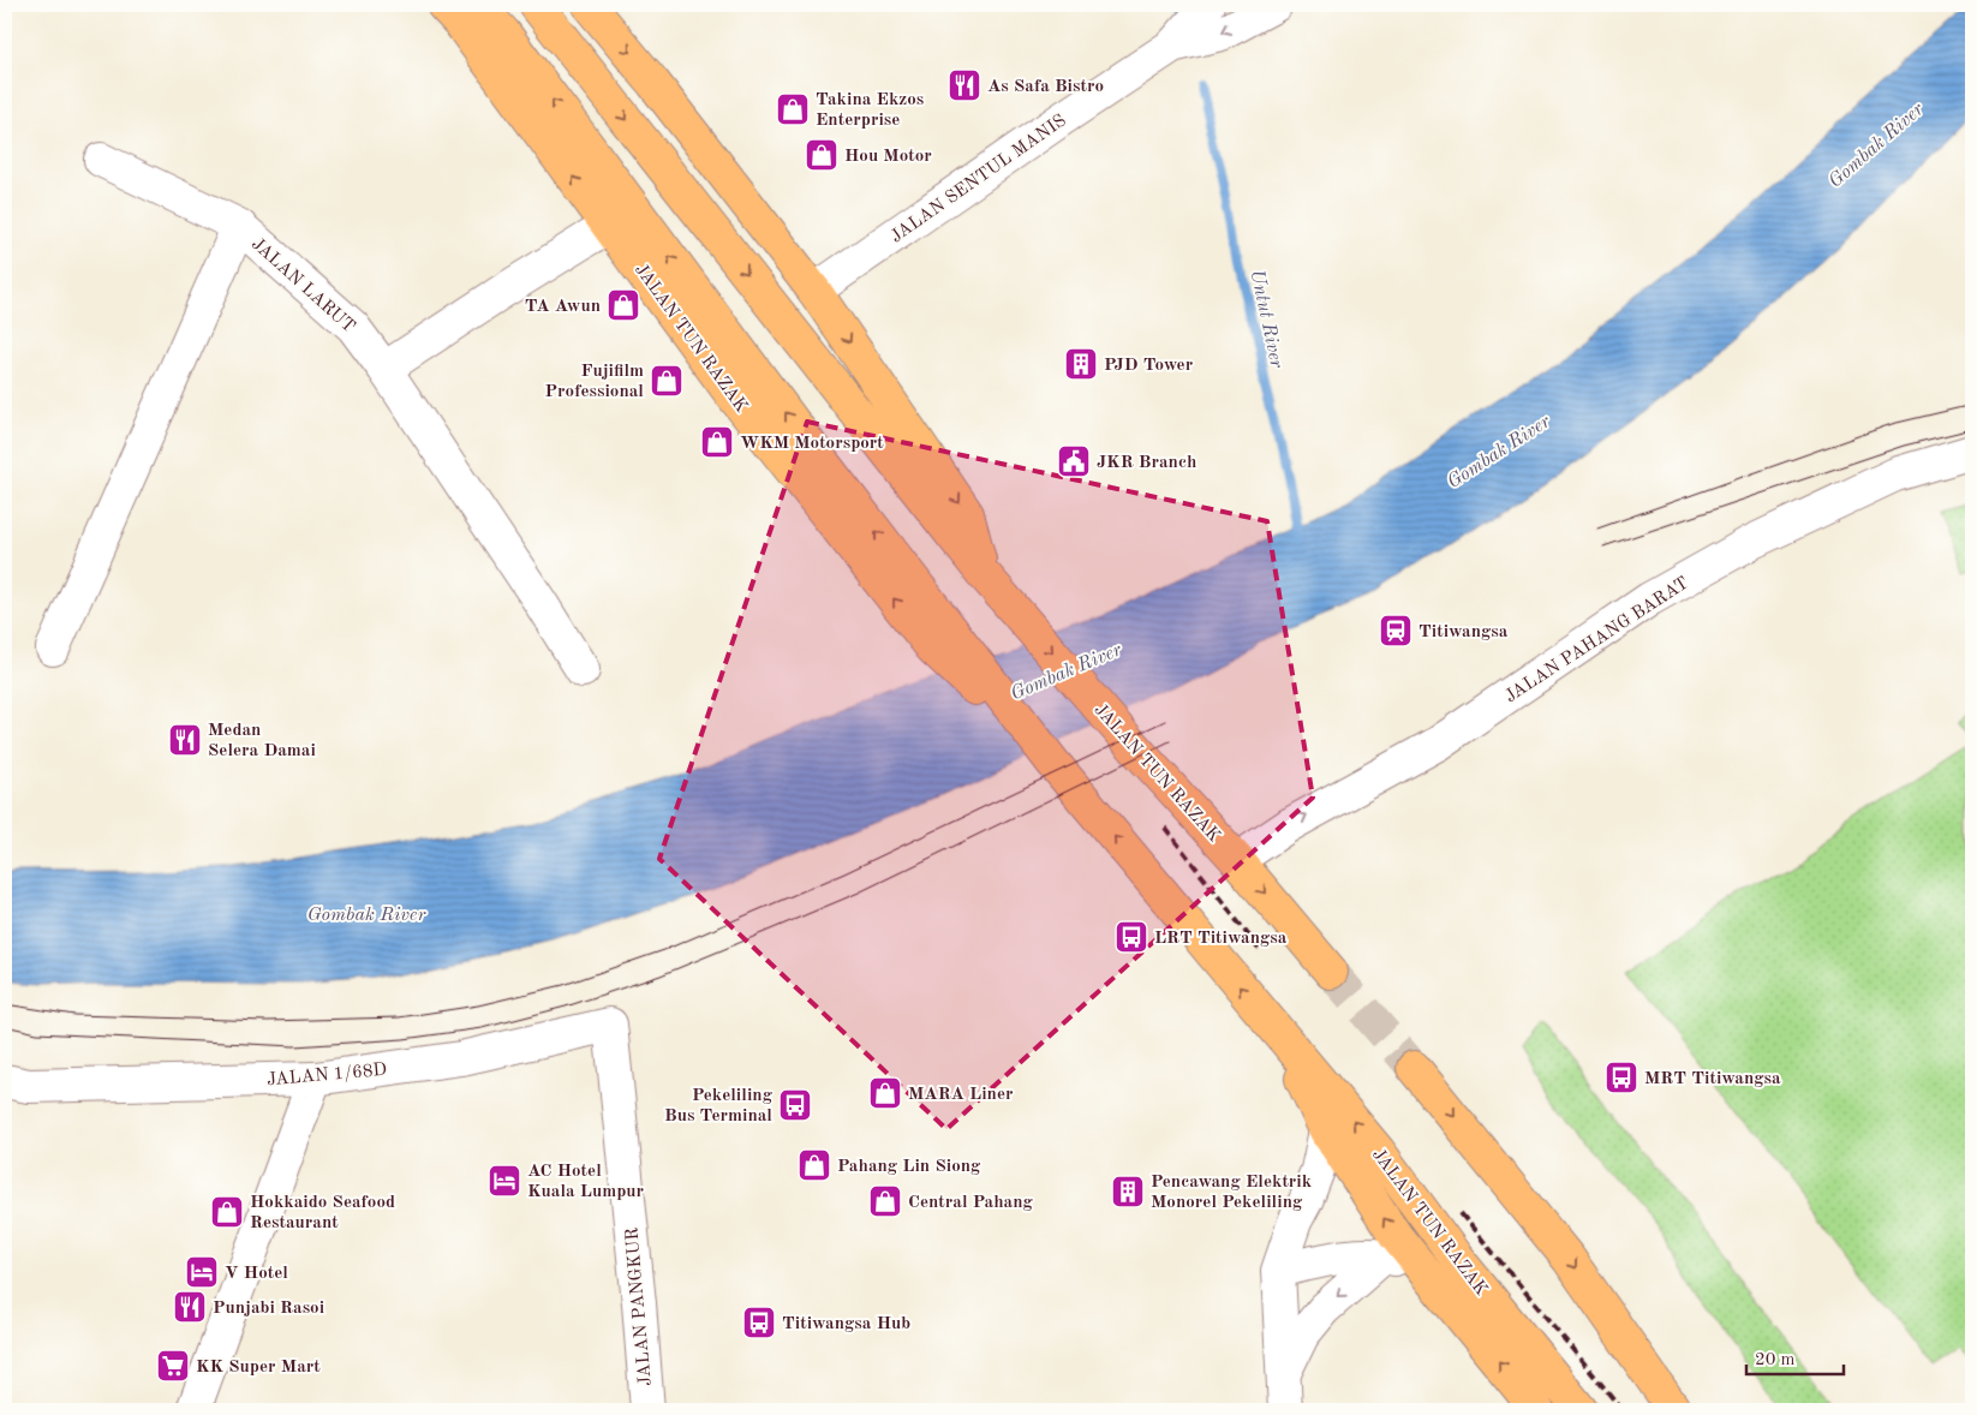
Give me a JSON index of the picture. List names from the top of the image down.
{
  "streets": {
    "main road": ["JALAN TUN RAZAK"],
    "street": [
      "JALAN SENTUL MANIS",
      "JALAN LARUT",
      "JALAN PAHANG BARAT",
      "JALAN 1/68D",
      "JALAN PANGKUR"
    ]
  },
  "crossings": [
    ["JALAN SENTUL MANIS", "JALAN TUN RAZAK"],
    ["JALAN TUN RAZAK", "JALAN PAHANG BARAT"],
    ["JALAN 1/68D", "JALAN PANGKUR"]
  ],
  "one_way": ["JALAN PAHANG BARAT"],
  "water": ["Gombak River", "Untut River"],
  "places": {
    "restaurant": ["As Safa Bistro", "Medan Selera Damai", "Punjabi Rasoi"],
    "shop": [
      "Takina Ekzos Enterprise",
      "Hou Motor",
      "TA Awun",
      "Fujifilm Professional",
      "WKM Motorsport",
      "MARA Liner",
      "Pahang Lin Siong",
      "Central Pahang",
      "Hokkaido Seafood Restaurant"
    ],
    "building": ["PJD Tower", "Pencawang Elektrik Monorel Pekeliling"],
    "public building": ["JKR Branch"],
    "station": ["Titiwangsa"],
    "bus stop": [
      "LRT Titiwangsa",
      "MRT Titiwangsa",
      "Pekeliling Bus Terminal",
      "Titiwangsa Hub"
    ],
    "hotel": ["AC Hotel Kuala Lumpur", "V Hotel"],
    "supermarket": ["KK Super Mart"]
  },
  "scale_bar": "20 m"
}
